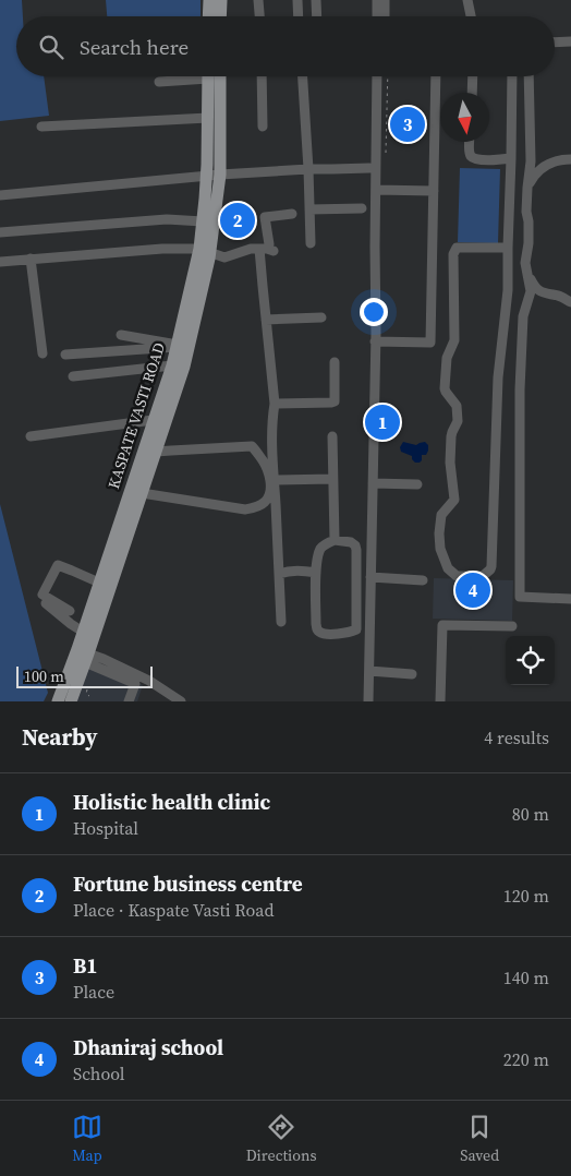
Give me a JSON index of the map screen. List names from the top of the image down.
{
  "streets": {
    "main road": ["KASPATE VASTI ROAD"]
  },
  "scale_bar": "100 m",
  "north": "bottom",
  "page": {
    "search": "Search here",
    "pins": [
      "3",
      "2",
      "1",
      "4"
    ],
    "scale": "100 m",
    "heading": ["Nearby", "4 results"],
    "list": [
      {
        "mark": "1",
        "name": "Holistic health clinic",
        "note": "Hospital",
        "value": "80 m"
      },
      {
        "mark": "2",
        "name": "Fortune business centre",
        "note": "Place · Kaspate Vasti Road",
        "value": "120 m"
      },
      {
        "mark": "3",
        "name": "B1",
        "note": "Place",
        "value": "140 m"
      },
      {
        "mark": "4",
        "name": "Dhaniraj school",
        "note": "School",
        "value": "220 m"
      }
    ],
    "nav": ["Map", "Directions", "Saved"]
  }
}
